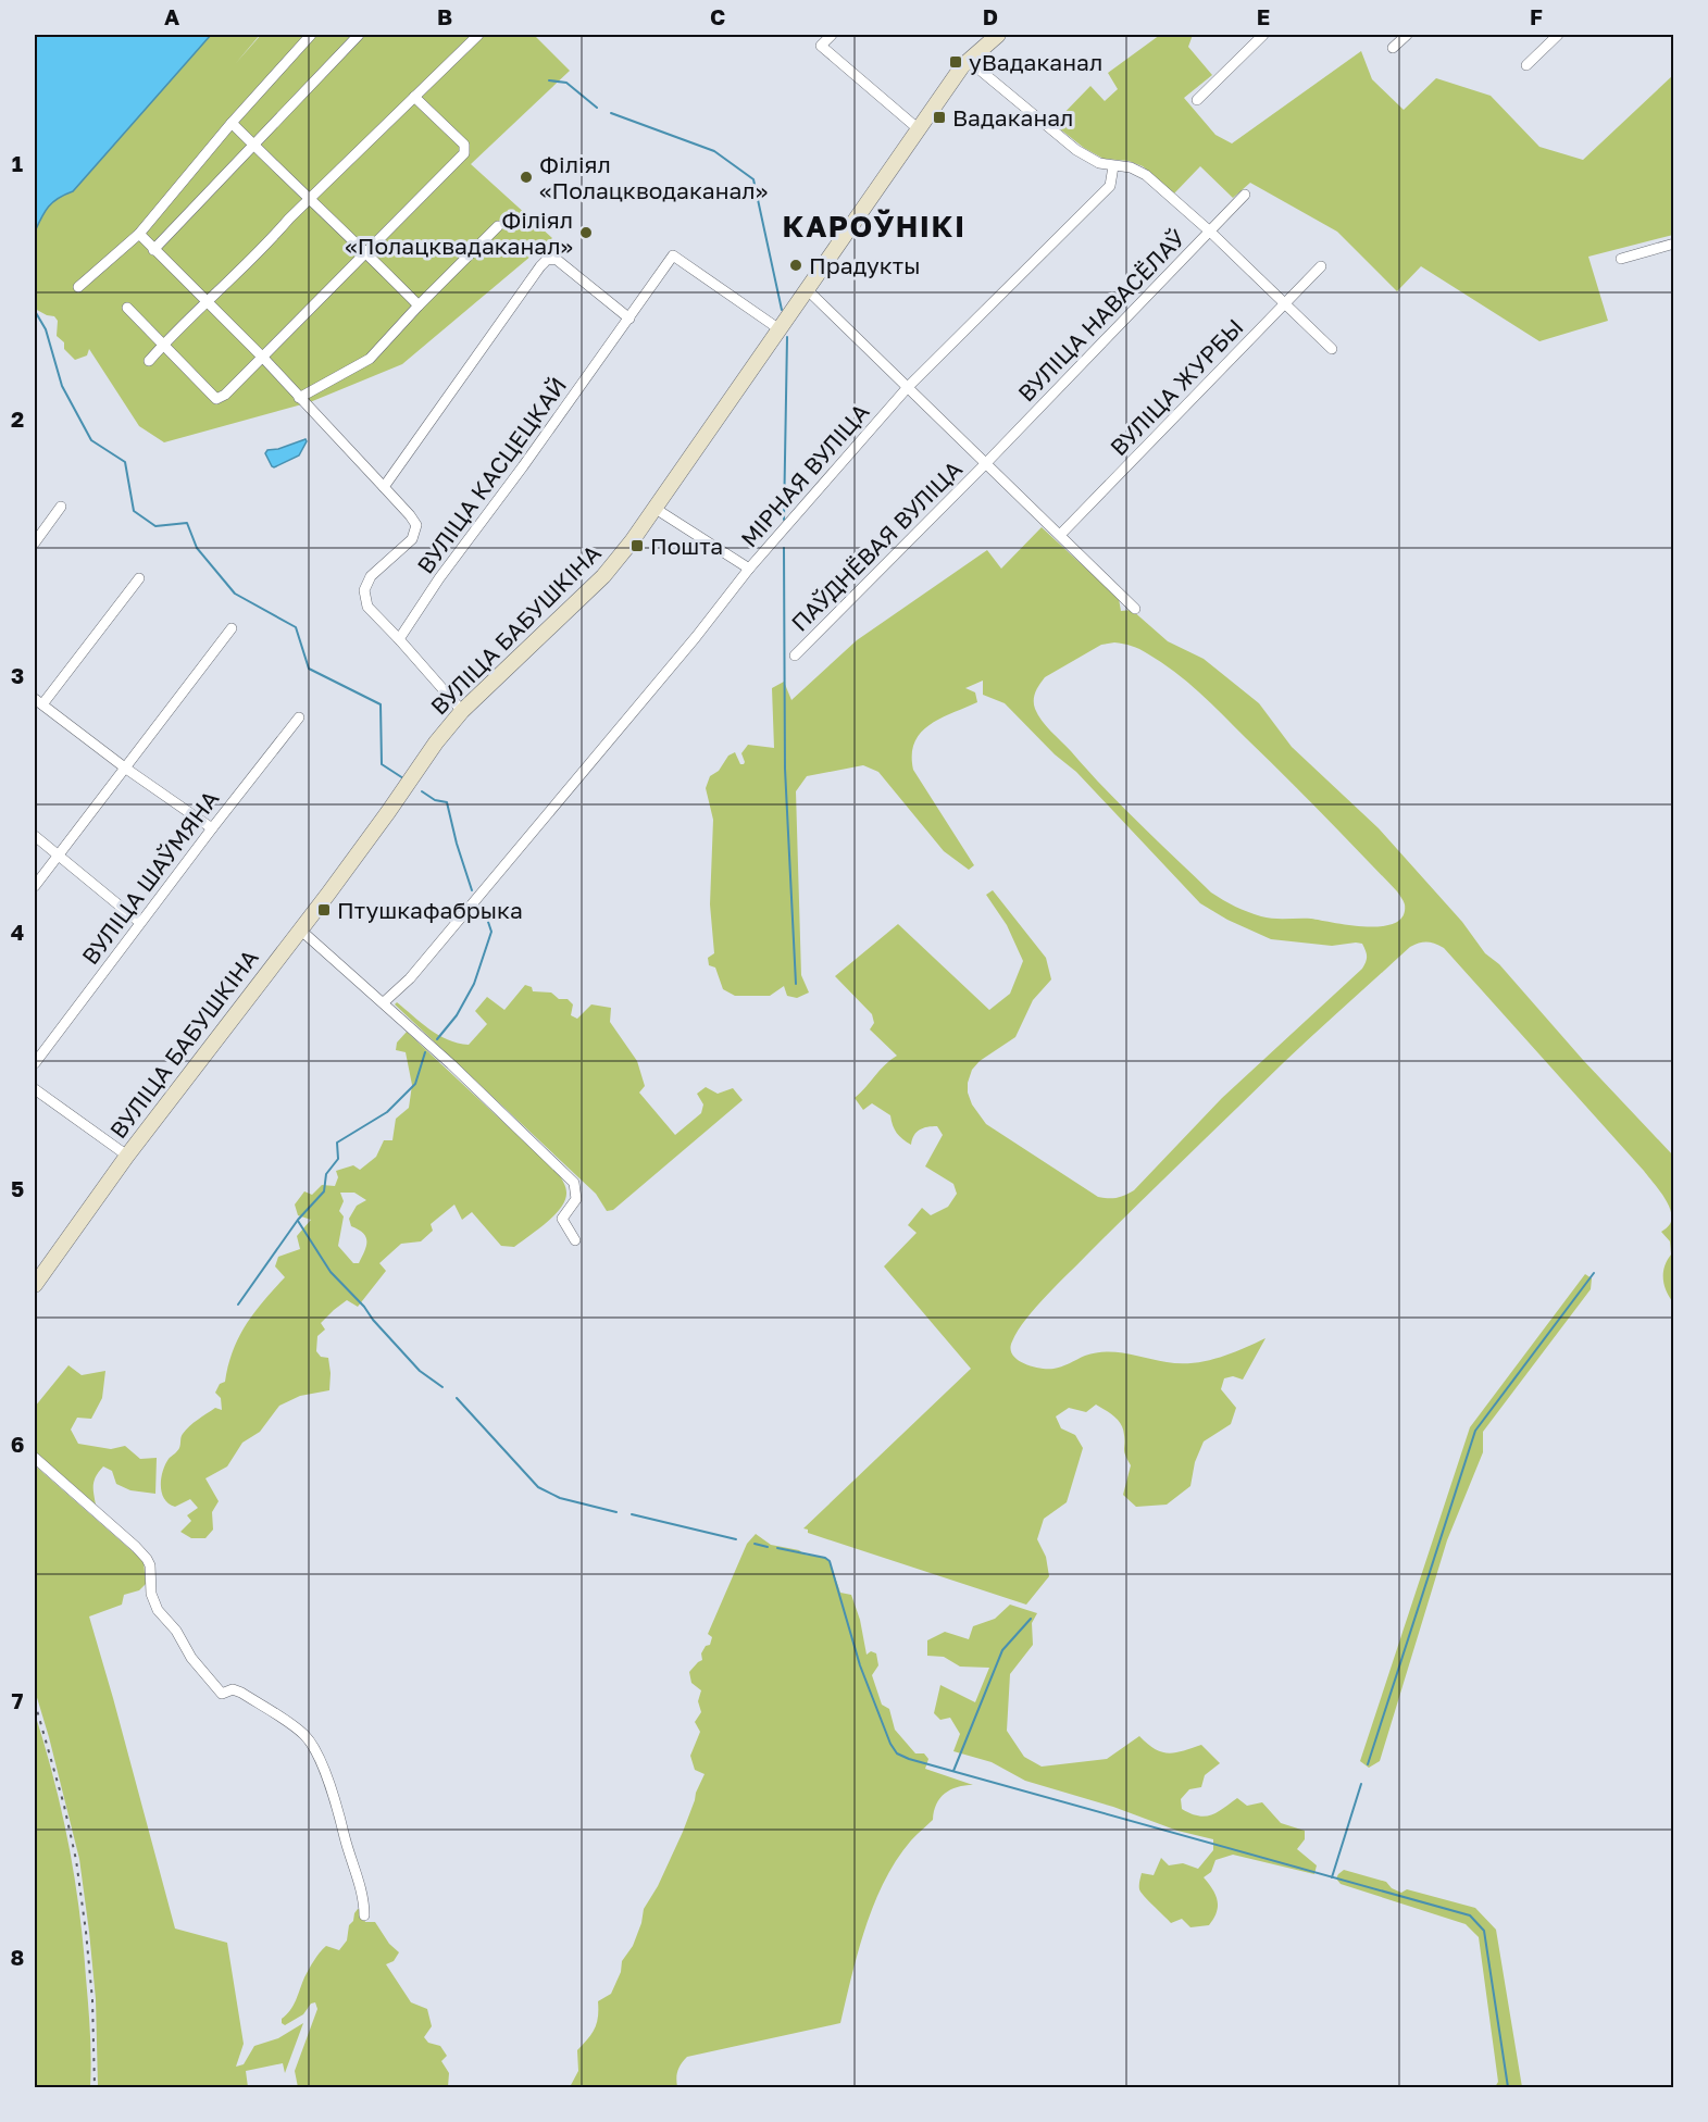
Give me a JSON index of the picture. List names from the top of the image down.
{
  "streets": {
    "street": [
      "ВУЛІЦА НАВАСЁЛАЎ",
      "ВУЛІЦА ЖУРБЫ",
      "ВУЛІЦА КАСЦЕЦКАЙ",
      "МІРНАЯ ВУЛІЦА",
      "ПАЎДНЁВАЯ ВУЛІЦА",
      "ВУЛІЦА БАБУШКІНА",
      "ВУЛІЦА ШАЎМЯНА"
    ]
  },
  "crossings": [
    ["ВУЛІЦА НАВАСЁЛАЎ", "ПАЎДНЁВАЯ ВУЛІЦА"],
    ["ВУЛІЦА КАСЦЕЦКАЙ", "ВУЛІЦА БАБУШКІНА"]
  ],
  "districts": ["КАРОЎНІКІ"],
  "places": {
    "transit": [
      "уВадаканал",
      "Вадаканал",
      "Пошта",
      "Птушкафабрыка"
    ],
    "other": ["Філіял «Полацкводаканал»", "Філіял «Полацквадаканал»", "Прадукты"]
  },
  "grid": {
    "columns": [
      "A",
      "B",
      "C",
      "D",
      "E",
      "F"
    ],
    "rows": [
      "1",
      "2",
      "3",
      "4",
      "5",
      "6",
      "7",
      "8"
    ]
  }
}
